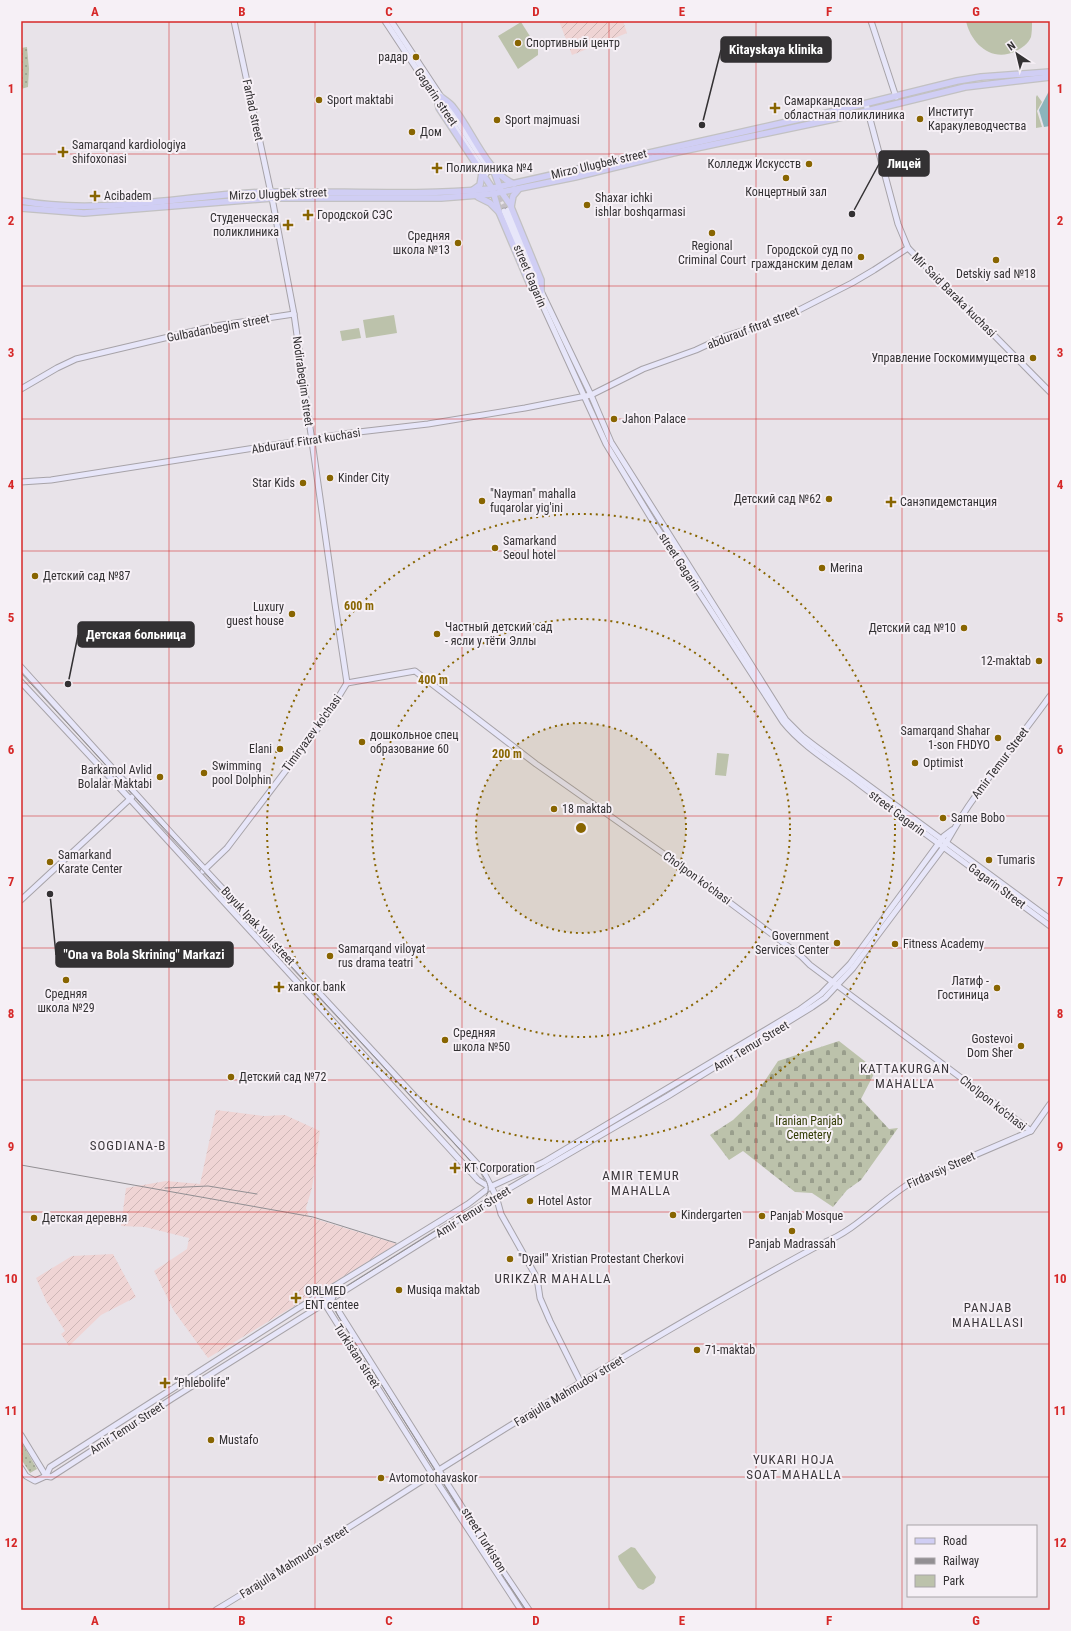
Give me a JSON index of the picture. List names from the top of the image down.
{
  "streets": {
    "main road": [
      "Gagarin street",
      "Farhad street",
      "Mirzo Ulugbek street",
      "street Gagarin",
      "Mir Said Baraka kuchasi",
      "Gulbadanbegim street",
      "abdurauf fitrat street",
      "Nodirabegim street",
      "Abdurauf Fitrat kuchasi",
      "Timiryazev ko'chasi",
      "Amir Temur Street",
      "Cho'lpon ko'chasi",
      "Gagarin Street",
      "Buyuk Ipak Yuli street",
      "Firdavsiy Street",
      "Turkistan street",
      "Farajulla Mahmudov street",
      "street Turkiston"
    ]
  },
  "crossings": [
    ["Farhad street", "Mirzo Ulugbek street"],
    ["Farhad street", "Nodirabegim street"],
    ["Mirzo Ulugbek street", "Mir Said Baraka kuchasi"],
    ["Mirzo Ulugbek street", "Nodirabegim street"],
    ["street Gagarin", "abdurauf fitrat street"],
    ["street Gagarin", "Abdurauf Fitrat kuchasi"],
    ["street Gagarin", "Amir Temur Street"],
    ["street Gagarin", "Gagarin Street"],
    ["Mir Said Baraka kuchasi", "abdurauf fitrat street"],
    ["Gulbadanbegim street", "Nodirabegim street"],
    ["abdurauf fitrat street", "Abdurauf Fitrat kuchasi"],
    ["Nodirabegim street", "Abdurauf Fitrat kuchasi"],
    ["Nodirabegim street", "Timiryazev ko'chasi"],
    ["Nodirabegim street", "Cho'lpon ko'chasi"],
    ["Timiryazev ko'chasi", "Cho'lpon ko'chasi"],
    ["Timiryazev ko'chasi", "Buyuk Ipak Yuli street"],
    ["Amir Temur Street", "Cho'lpon ko'chasi"],
    ["Amir Temur Street", "Gagarin Street"],
    ["Amir Temur Street", "Buyuk Ipak Yuli street"],
    ["Amir Temur Street", "Turkistan street"],
    ["Cho'lpon ko'chasi", "Firdavsiy Street"],
    ["Buyuk Ipak Yuli street", "Firdavsiy Street"],
    ["Buyuk Ipak Yuli street", "Farajulla Mahmudov street"],
    ["Firdavsiy Street", "Farajulla Mahmudov street"],
    ["Turkistan street", "Farajulla Mahmudov street"],
    ["Turkistan street", "street Turkiston"],
    ["Farajulla Mahmudov street", "street Turkiston"]
  ],
  "districts": [
    "KATTAKURGAN MAHALLA",
    "SOGDIANA-B",
    "AMIR TEMUR MAHALLA",
    "URIKZAR MAHALLA",
    "PANJAB MAHALLASI",
    "YUKARI HOJA SOAT MAHALLA"
  ],
  "parks": ["Iranian Panjab Cemetery"],
  "places": {
    "other": [
      "Спортивный центр",
      "радар",
      "Sport maktabi",
      "Институт Каракулеводчества",
      "Sport majmuasi",
      "Kitayskaya klinika",
      "Дом",
      "Колледж Искусств",
      "Концертный зал",
      "Shaxar ichki ishlar boshqarmasi",
      "Лицей",
      "Regional Criminal Court",
      "Средняя школа №13",
      "Городской суд по гражданским делам",
      "Detskiy sad №18",
      "Управление Госкомимущества",
      "Jahon Palace",
      "Kinder City",
      "Star Kids",
      "Детский сад №62",
      "\"Nayman\" mahalla fuqarolar yig'ini",
      "Samarkand Seoul hotel",
      "Merina",
      "Детский сад №87",
      "Luxury guest house",
      "Детский сад №10",
      "Частный детский сад - ясли у тёти Эллы",
      "12-maktab",
      "Детская больница",
      "Samarqand Shahar 1-son FHDYO",
      "дошкольное спец образование 60",
      "Elani",
      "Optimist",
      "Swimming pool Dolphin",
      "Barkamol Avlid Bolalar Maktabi",
      "18 maktab",
      "Same Bobo",
      "Tumaris",
      "Samarkand Karate Center",
      "\"Ona va Bola Skrining\" Markazi",
      "Government Services Center",
      "Fitness Academy",
      "Samarqand viloyat rus drama teatri",
      "Средняя школа №29",
      "Латиф - Гостиница",
      "Средняя школа №50",
      "Gostevoi Dom Sher",
      "Детский сад №72",
      "Hotel Astor",
      "Kindergarten",
      "Panjab Mosque",
      "Детская деревня",
      "Panjab Madrassah",
      "\"Dyail\" Xristian Protestant Cherkovi",
      "Musiqa maktab",
      "71-maktab",
      "Mustafo",
      "Avtomotohavaskor"
    ],
    "health": [
      "Самаркандская областная поликлиника",
      "Samarqand kardiologiya shifoxonasi",
      "Поликлиника №4",
      "Acibadem",
      "Городской СЭС",
      "Студенческая поликлиника",
      "Санэпидемстанция",
      "xankor bank",
      "KT Corporation",
      "ORLMED ENT centee",
      "“Phlebolife”"
    ]
  },
  "legend": ["Road", "Railway", "Park"],
  "north": "top left",
  "grid": {
    "columns": [
      "A",
      "B",
      "C",
      "D",
      "E",
      "F",
      "G"
    ],
    "rows": [
      "1",
      "2",
      "3",
      "4",
      "5",
      "6",
      "7",
      "8",
      "9",
      "10",
      "11",
      "12"
    ]
  },
  "rings": ["600 m", "400 m", "200 m"]
}
